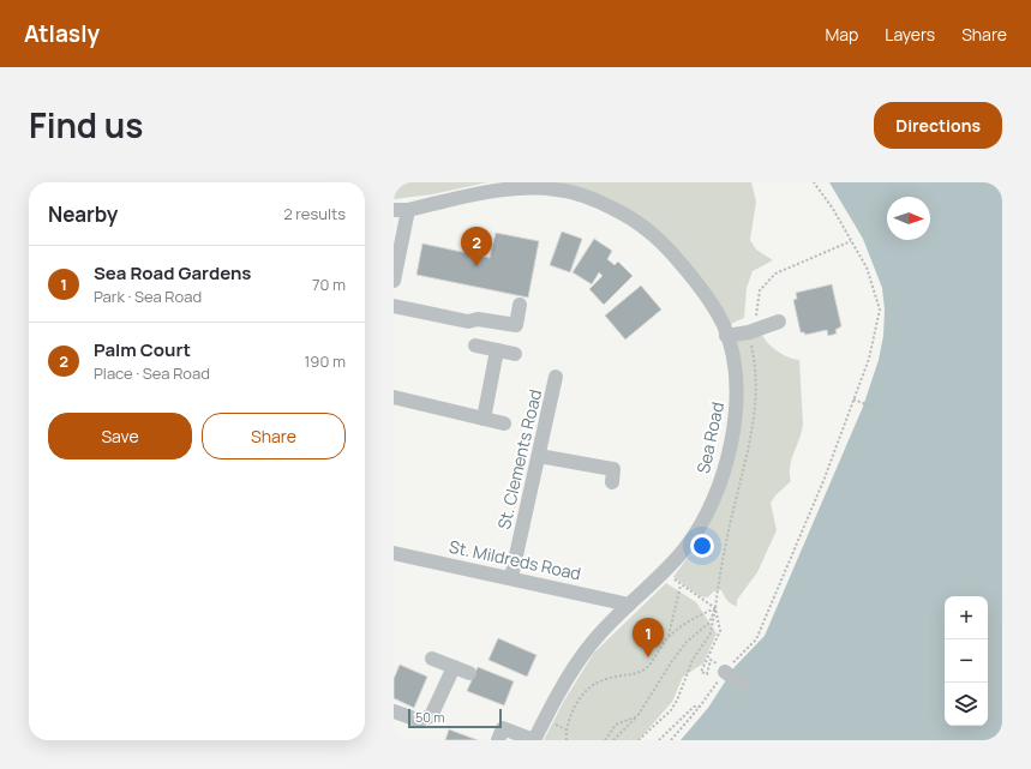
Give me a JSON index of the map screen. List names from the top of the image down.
{
  "streets": {
    "street": ["Sea Road", "St. Clements Road", "St. Mildreds Road"]
  },
  "crossings": [
    ["Sea Road", "St. Mildreds Road"],
    ["St. Clements Road", "St. Mildreds Road"]
  ],
  "scale_bar": "50 m",
  "north": "right",
  "page": {
    "header": "Atlasly",
    "nav": ["Map", "Layers", "Share"],
    "title": "Find us",
    "buttons": [
      "Directions",
      ["Save", "Share"]
    ],
    "heading": ["Nearby", "2 results"],
    "pins": ["2", "1"],
    "list": [
      {
        "mark": "1",
        "name": "Sea Road Gardens",
        "note": "Park · Sea Road",
        "value": "70 m"
      },
      {
        "mark": "2",
        "name": "Palm Court",
        "note": "Place · Sea Road",
        "value": "190 m"
      }
    ],
    "map_buttons": ["+", "−"],
    "scale": "50 m"
  }
}
